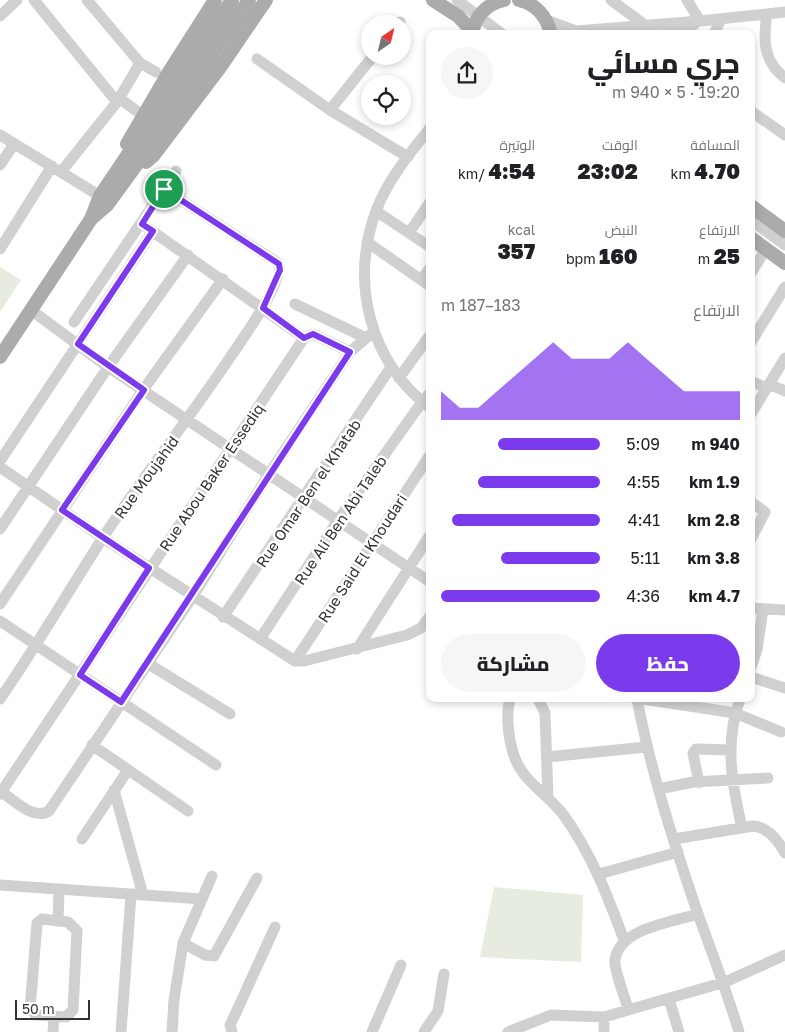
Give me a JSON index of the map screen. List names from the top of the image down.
{
  "streets": {
    "street": [
      "Rue Moujahid",
      "Rue Abou Baker Essediq",
      "Rue Omar Ben el Khatab",
      "Rue Ali Ben Abi Taleb",
      "Rue Said El Khoudari"
    ]
  },
  "scale_bar": "50 m",
  "north": "top right",
  "page": {
    "heading": ["جري مسائي", "19:20 · 5 × 940 m"],
    "stats": [
      ["المسافة", "4.70 km"],
      ["الوقت", "23:02"],
      ["الوتيرة", "4:54 /km"],
      ["الارتفاع", "25 m"],
      ["النبض", "160 bpm"],
      ["kcal", "357"]
    ],
    "chart": ["الارتفاع", "183–187 m"],
    "list": [
      {
        "name": "940 m",
        "note": "5:09"
      },
      {
        "name": "1.9 km",
        "note": "4:55"
      },
      {
        "name": "2.8 km",
        "note": "4:41"
      },
      {
        "name": "3.8 km",
        "note": "5:11"
      },
      {
        "name": "4.7 km",
        "note": "4:36"
      }
    ],
    "buttons": ["حفظ", "مشاركة"],
    "scale": "50 m"
  }
}
